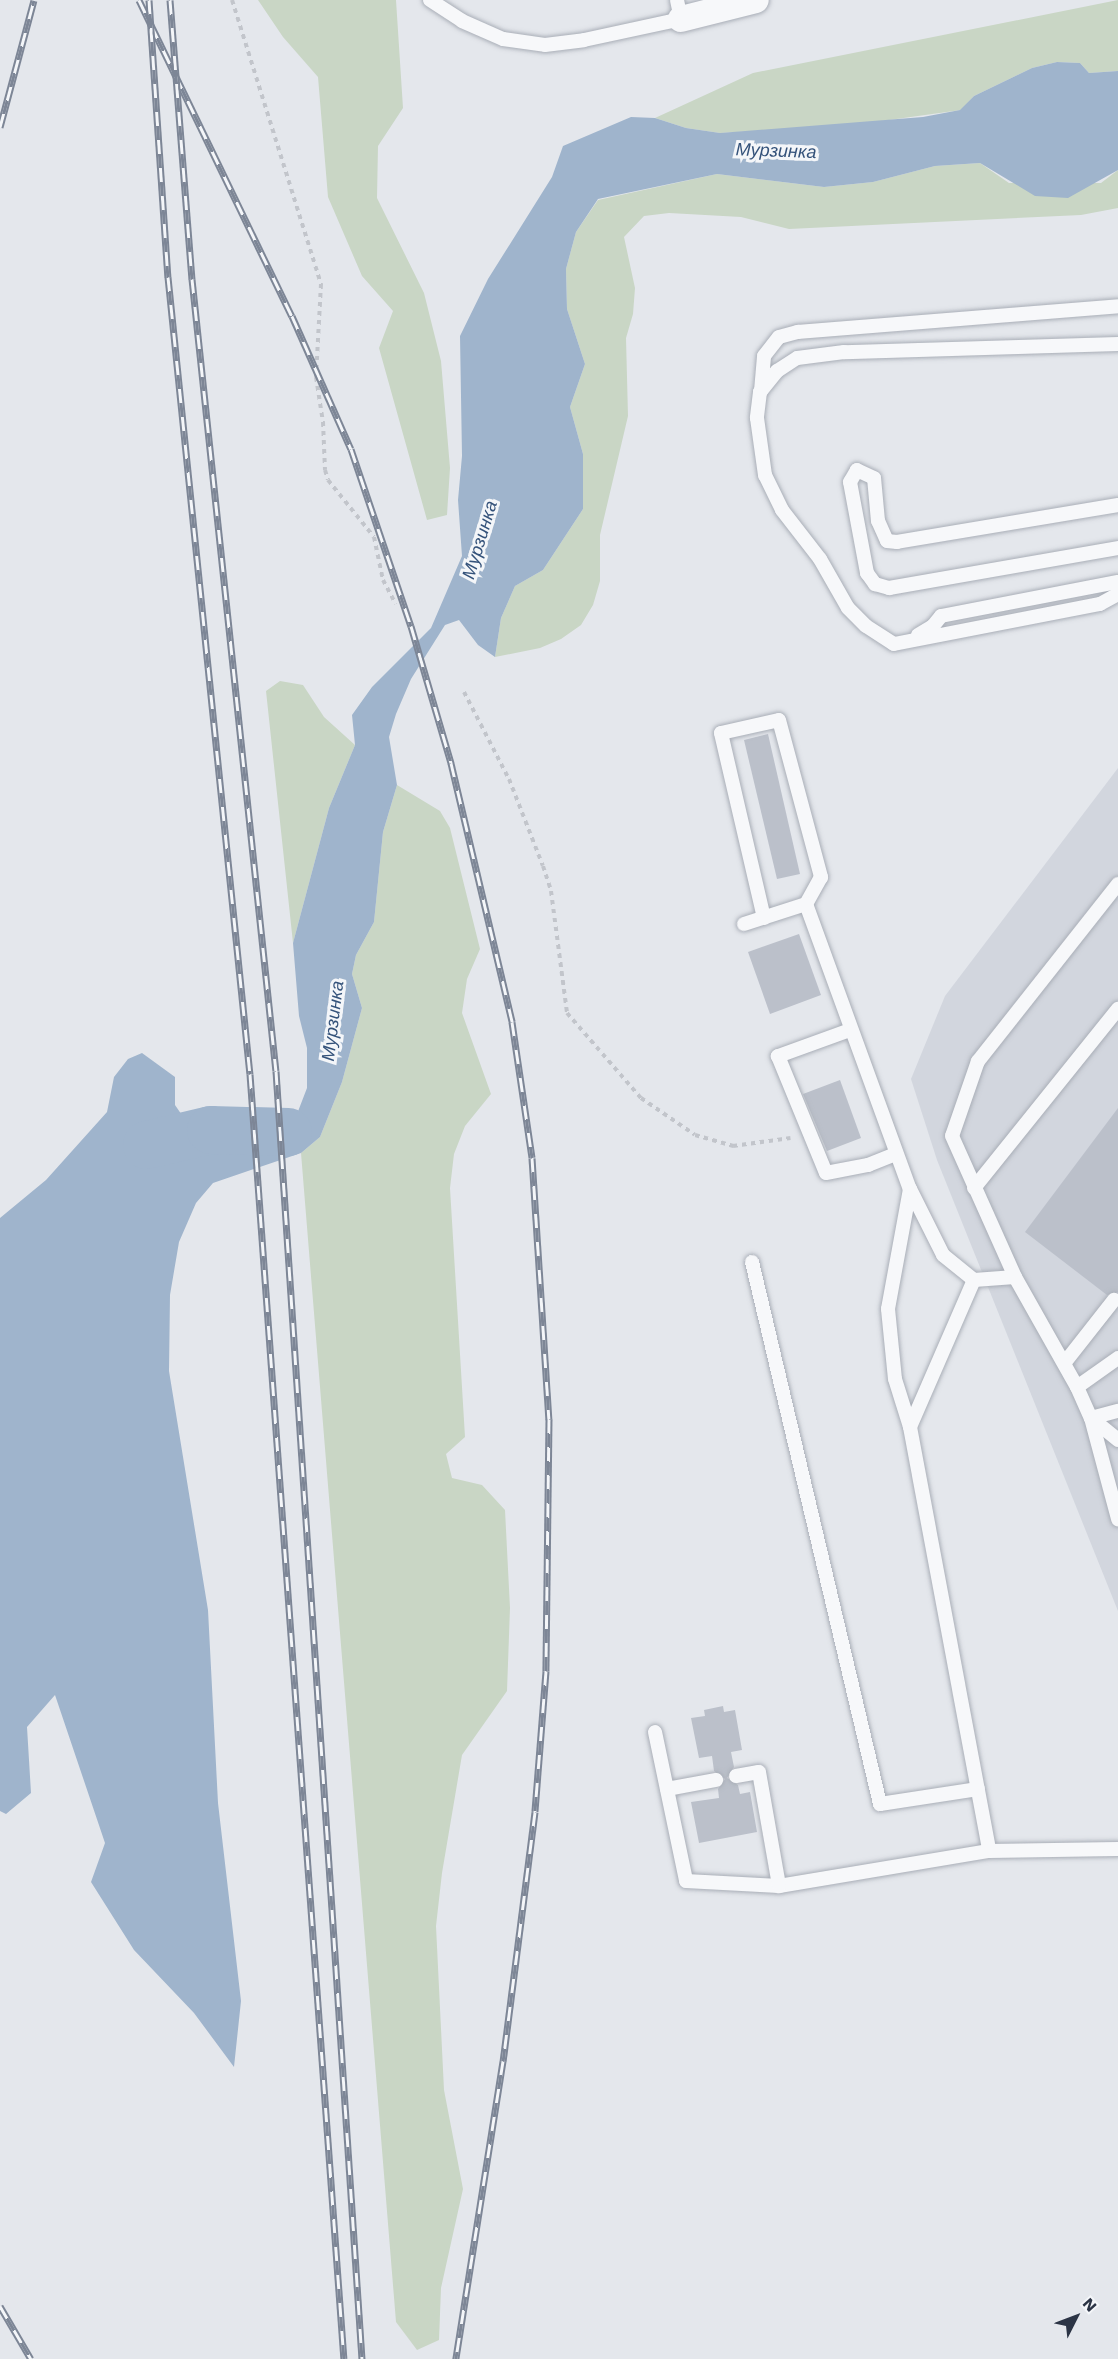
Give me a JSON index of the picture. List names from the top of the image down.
{
  "water": ["Мурзинка"],
  "north": "top right"
}
